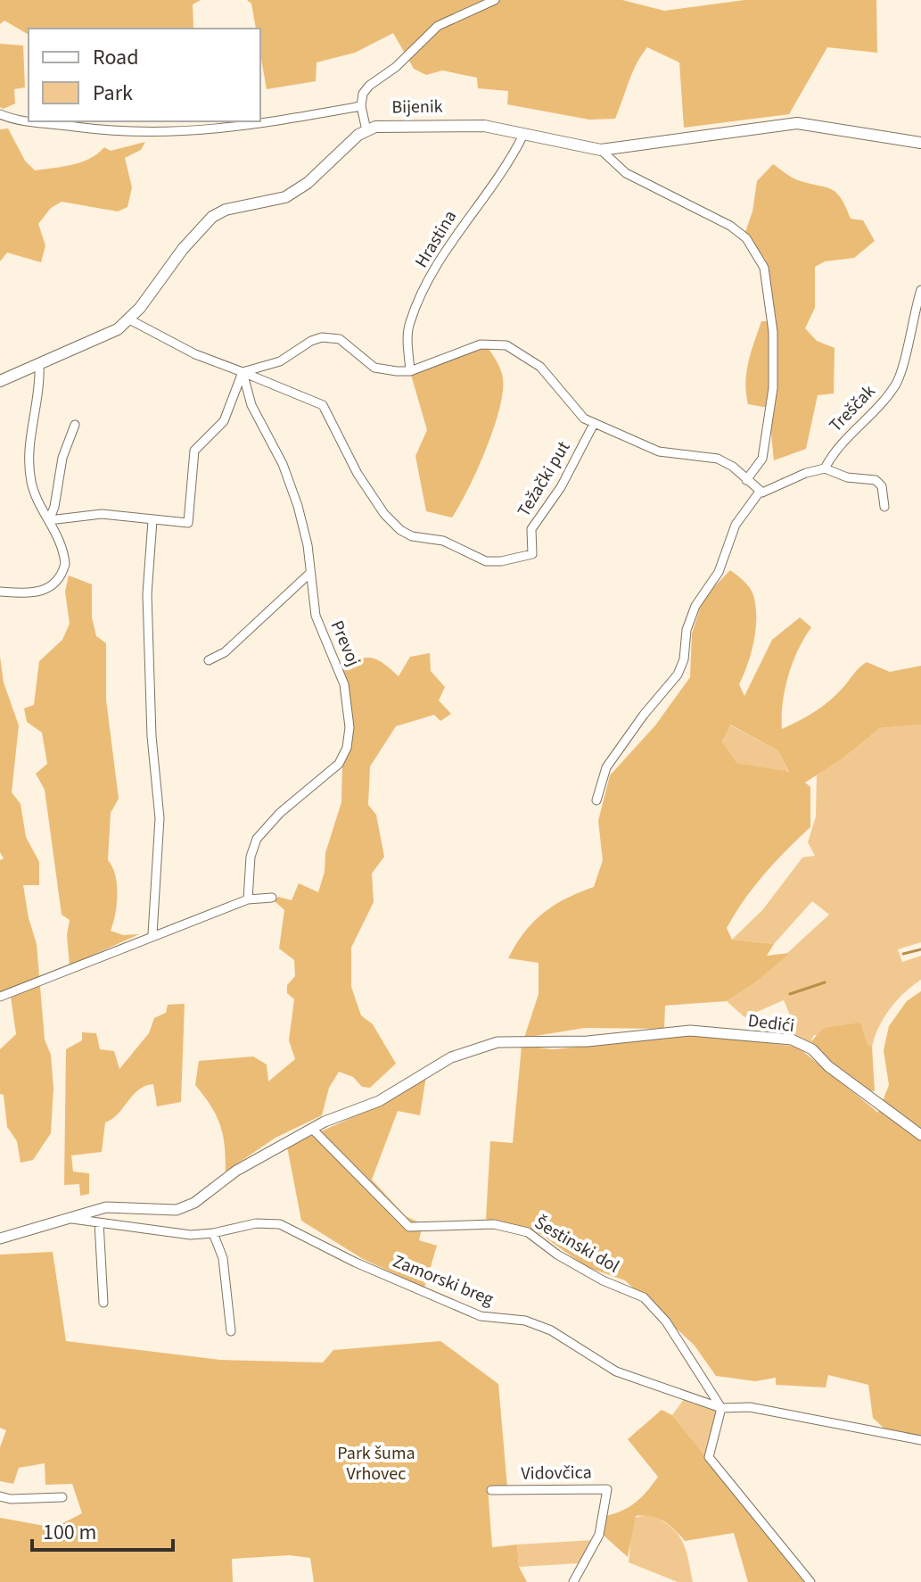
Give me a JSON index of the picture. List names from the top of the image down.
{
  "streets": {
    "main road": ["Bijenik"],
    "street": [
      "Hrastina",
      "Treščak",
      "Težački put",
      "Prevoj",
      "Dedići",
      "Šestinski dol",
      "Zamorski breg",
      "Vidovčica"
    ]
  },
  "crossings": [
    ["Bijenik", "Hrastina"],
    ["Težački put", "Prevoj"],
    ["Dedići", "Šestinski dol"],
    ["Šestinski dol", "Zamorski breg"]
  ],
  "parks": ["Park šuma Vrhovec"],
  "legend": ["Road", "Park"],
  "scale_bar": "100 m"
}
